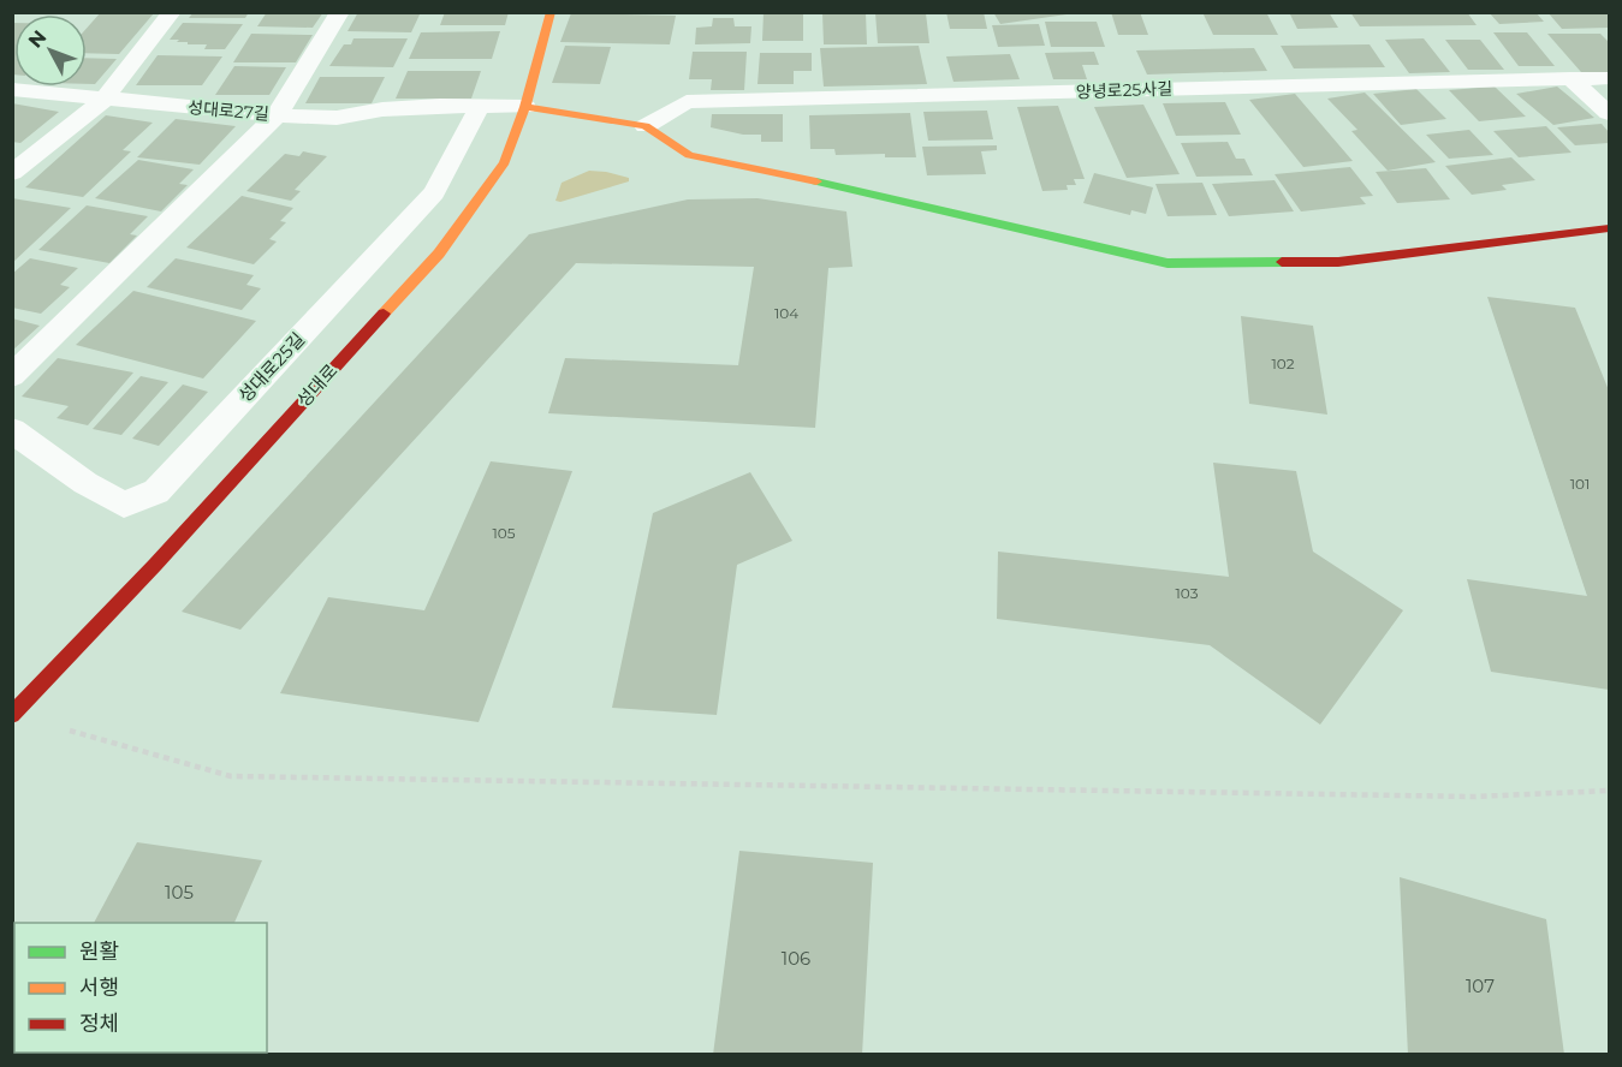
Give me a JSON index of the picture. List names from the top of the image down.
{
  "streets": {
    "street": ["성대로"],
    "lane": ["양녕로25사길", "성대로27길", "성대로25길"]
  },
  "house_numbers": [
    "104",
    "102",
    "101",
    "105",
    "103",
    "105",
    "106",
    "107"
  ],
  "legend": ["원활", "서행", "정체"],
  "north": "top left"
}
